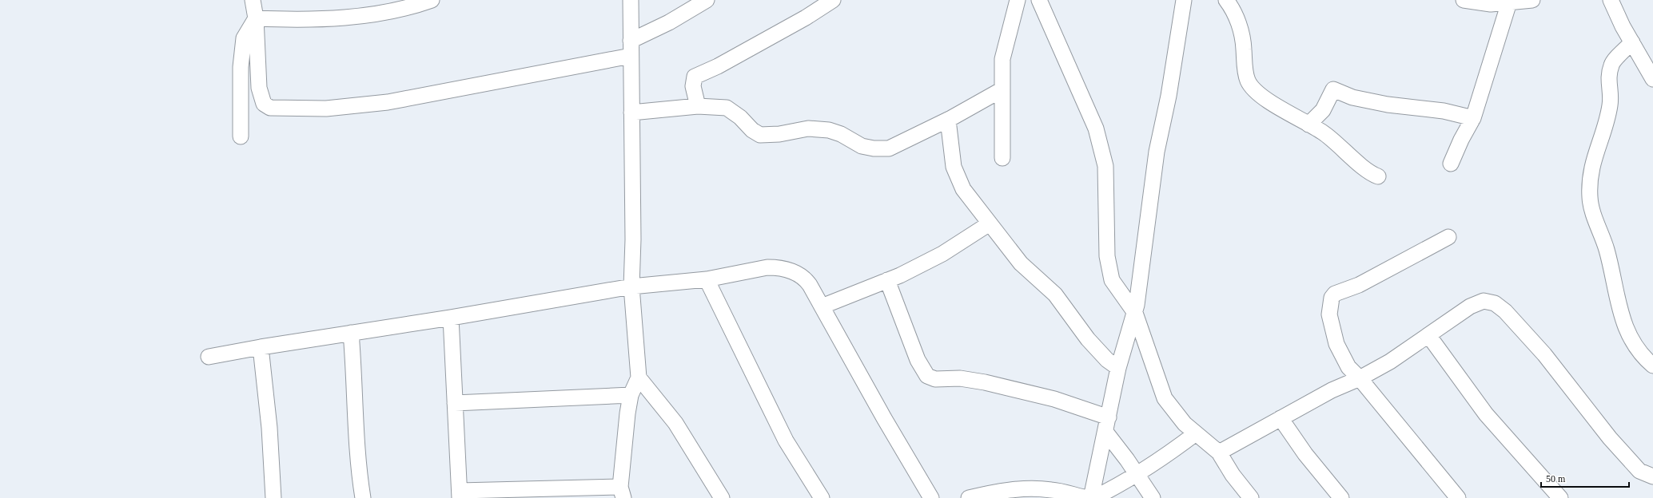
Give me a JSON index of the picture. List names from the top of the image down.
{
  "scale_bar": "50 m"
}
